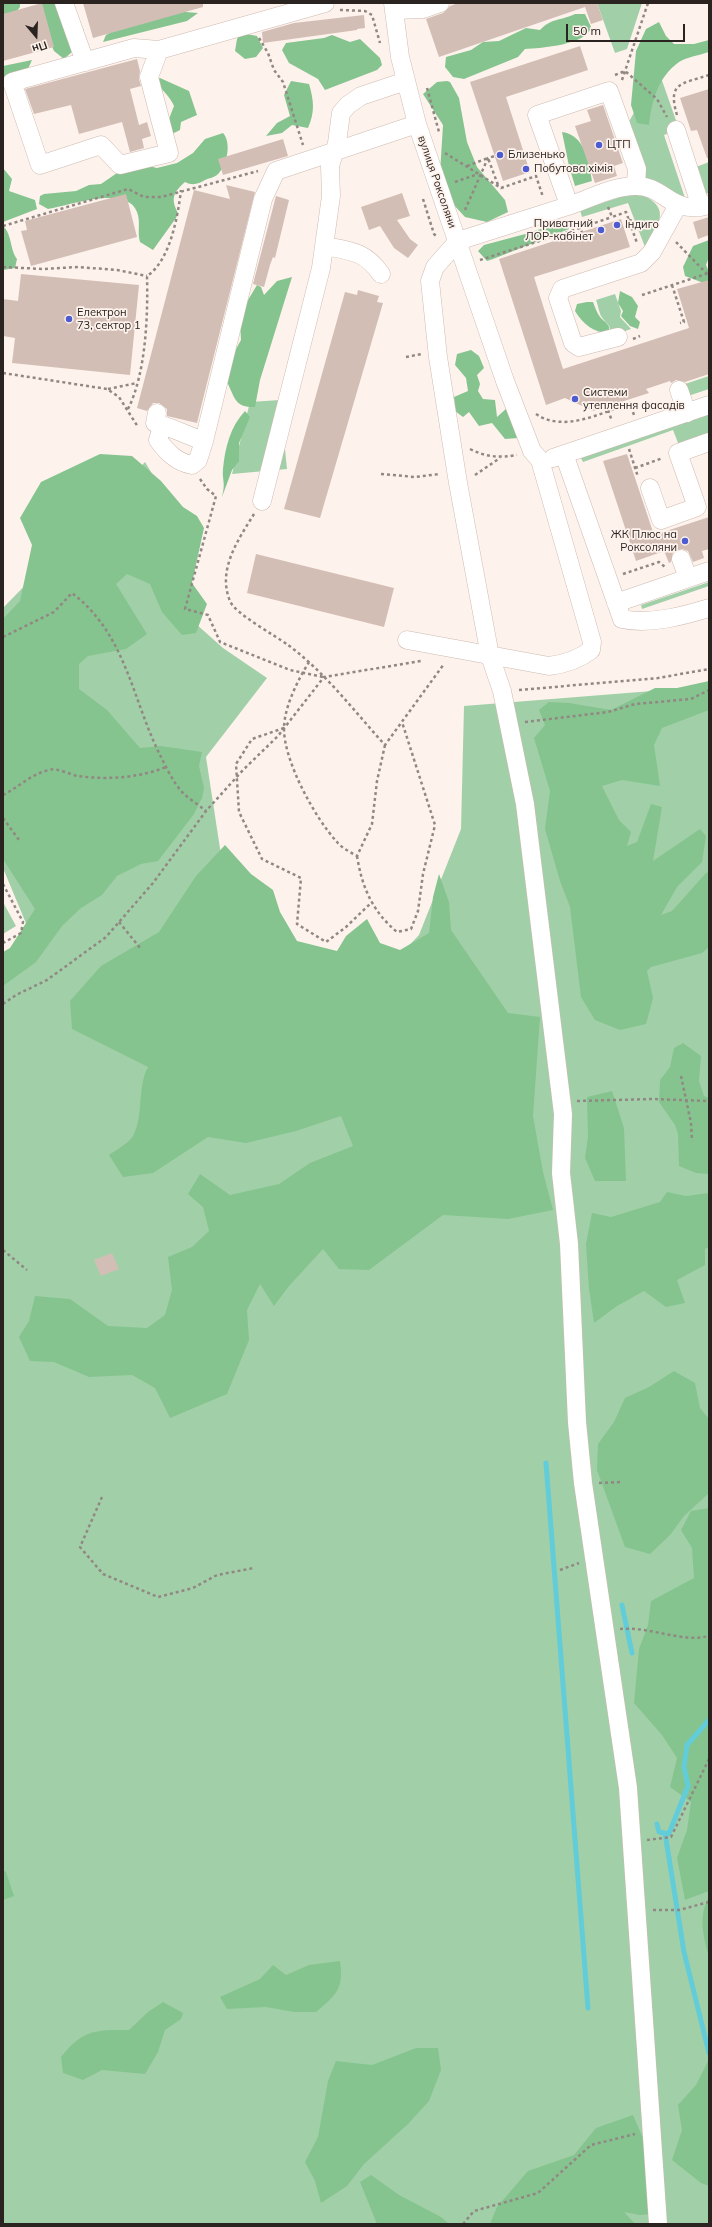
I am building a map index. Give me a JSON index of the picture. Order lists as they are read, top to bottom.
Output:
{
  "streets": {
    "street": ["вулиця Роксоляни"]
  },
  "places": [
    "ЦТП",
    "Близенько",
    "Побутова хімія",
    "Індиго",
    "Приватний ЛОР-кабінет",
    "Електрон 73, сектор 1",
    "Системи утеплення фасадів",
    "ЖК Плюс на Роксоляни"
  ],
  "scale_bar": "50 m",
  "north": "bottom"
}
